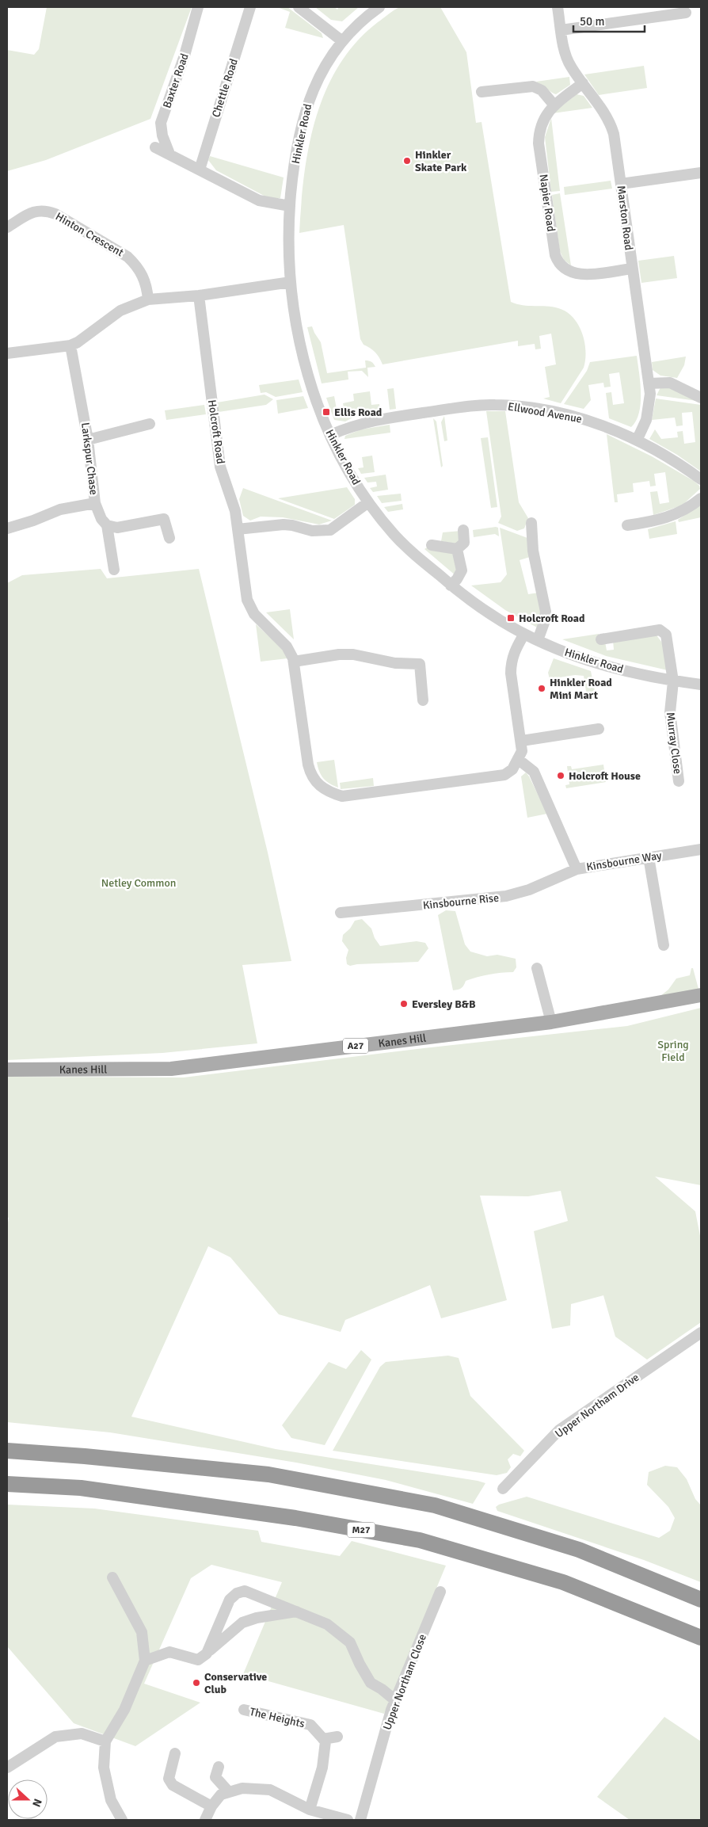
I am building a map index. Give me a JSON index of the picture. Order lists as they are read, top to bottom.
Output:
{
  "streets": {
    "highway": ["M27"],
    "main road": ["Kanes Hill", "A27"],
    "street": [
      "Baxter Road",
      "Chettle Road",
      "Hinkler Road",
      "Napier Road",
      "Marston Road",
      "Hinton Crescent",
      "Ellwood Avenue",
      "Holcroft Road",
      "Larkspur Chase",
      "Murray Close",
      "Kinsbourne Way",
      "Kinsbourne Rise",
      "Upper Northam Drive",
      "Upper Northam Close",
      "The Heights"
    ]
  },
  "crossings": [
    ["Hinkler Road", "Ellwood Avenue"],
    ["Hinkler Road", "Murray Close"],
    ["Napier Road", "Marston Road"],
    ["Marston Road", "Ellwood Avenue"],
    ["Holcroft Road", "Kinsbourne Way"],
    ["Kinsbourne Way", "Kinsbourne Rise"]
  ],
  "parks": ["Netley Common", "Spring Field"],
  "places": {
    "other": [
      "Hinkler Skate Park",
      "Hinkler Road Mini Mart",
      "Holcroft House",
      "Eversley B&B",
      "Conservative Club"
    ],
    "transit": ["Ellis Road", "Holcroft Road"]
  },
  "scale_bar": "50 m",
  "north": "right"
}
